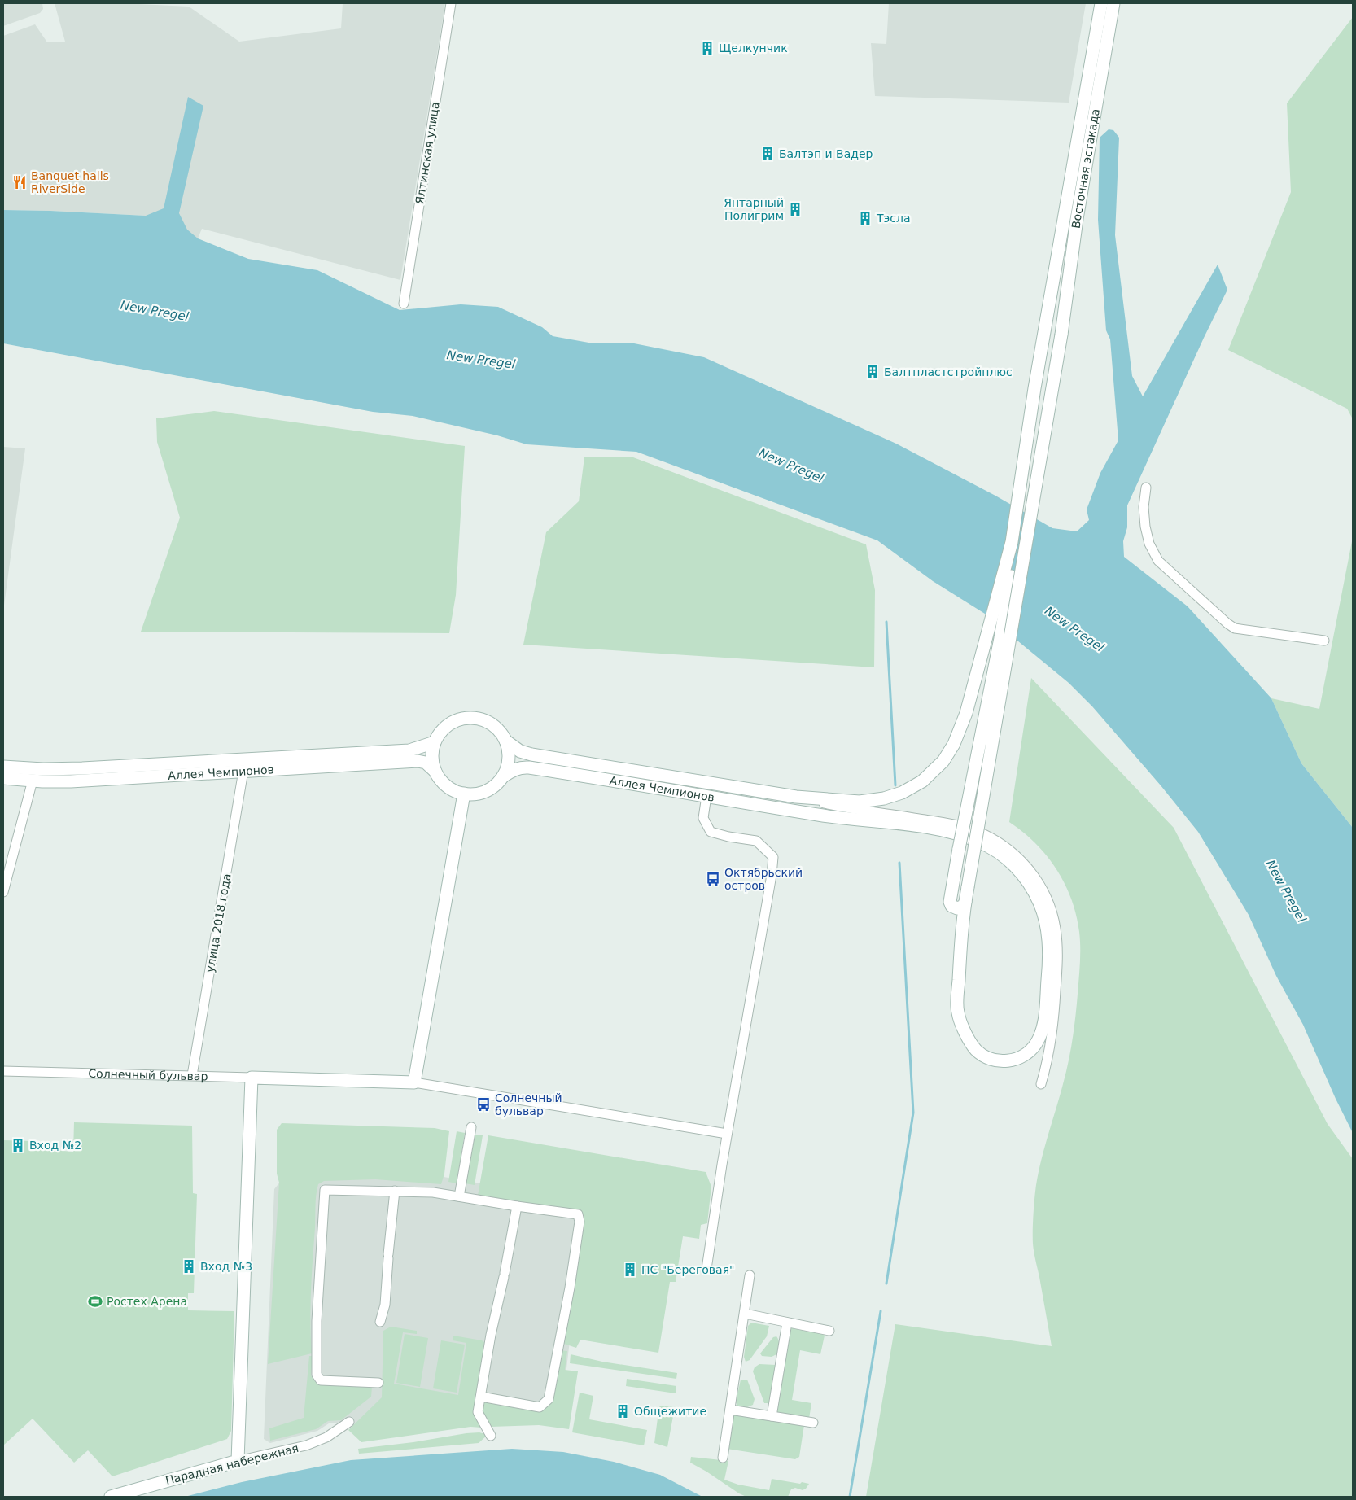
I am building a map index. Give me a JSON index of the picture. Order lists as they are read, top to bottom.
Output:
{
  "streets": {
    "main road": [
      "Восточная эстакада",
      "Аллея Чемпионов",
      "Солнечный бульвар",
      "Парадная набережная"
    ],
    "street": ["Ялтинская улица", "улица 2018 года"]
  },
  "crossings": [
    ["Восточная эстакада", "Аллея Чемпионов"],
    ["Аллея Чемпионов", "улица 2018 года"],
    ["улица 2018 года", "Солнечный бульвар"]
  ],
  "water": ["New Pregel"],
  "places": {
    "building": [
      "Щелкунчик",
      "Балтэп и Вадер",
      "Янтарный Полигрим",
      "Тэсла",
      "Балтпластстройплюс",
      "Вход №2",
      "Вход №3",
      "ПС \"Береговая\"",
      "Общежитие"
    ],
    "restaurant": ["Banquet halls RiverSide"],
    "bus stop": ["Октябрьский остров", "Солнечный бульвар"],
    "sports": ["Ростех Арена"]
  }
}
